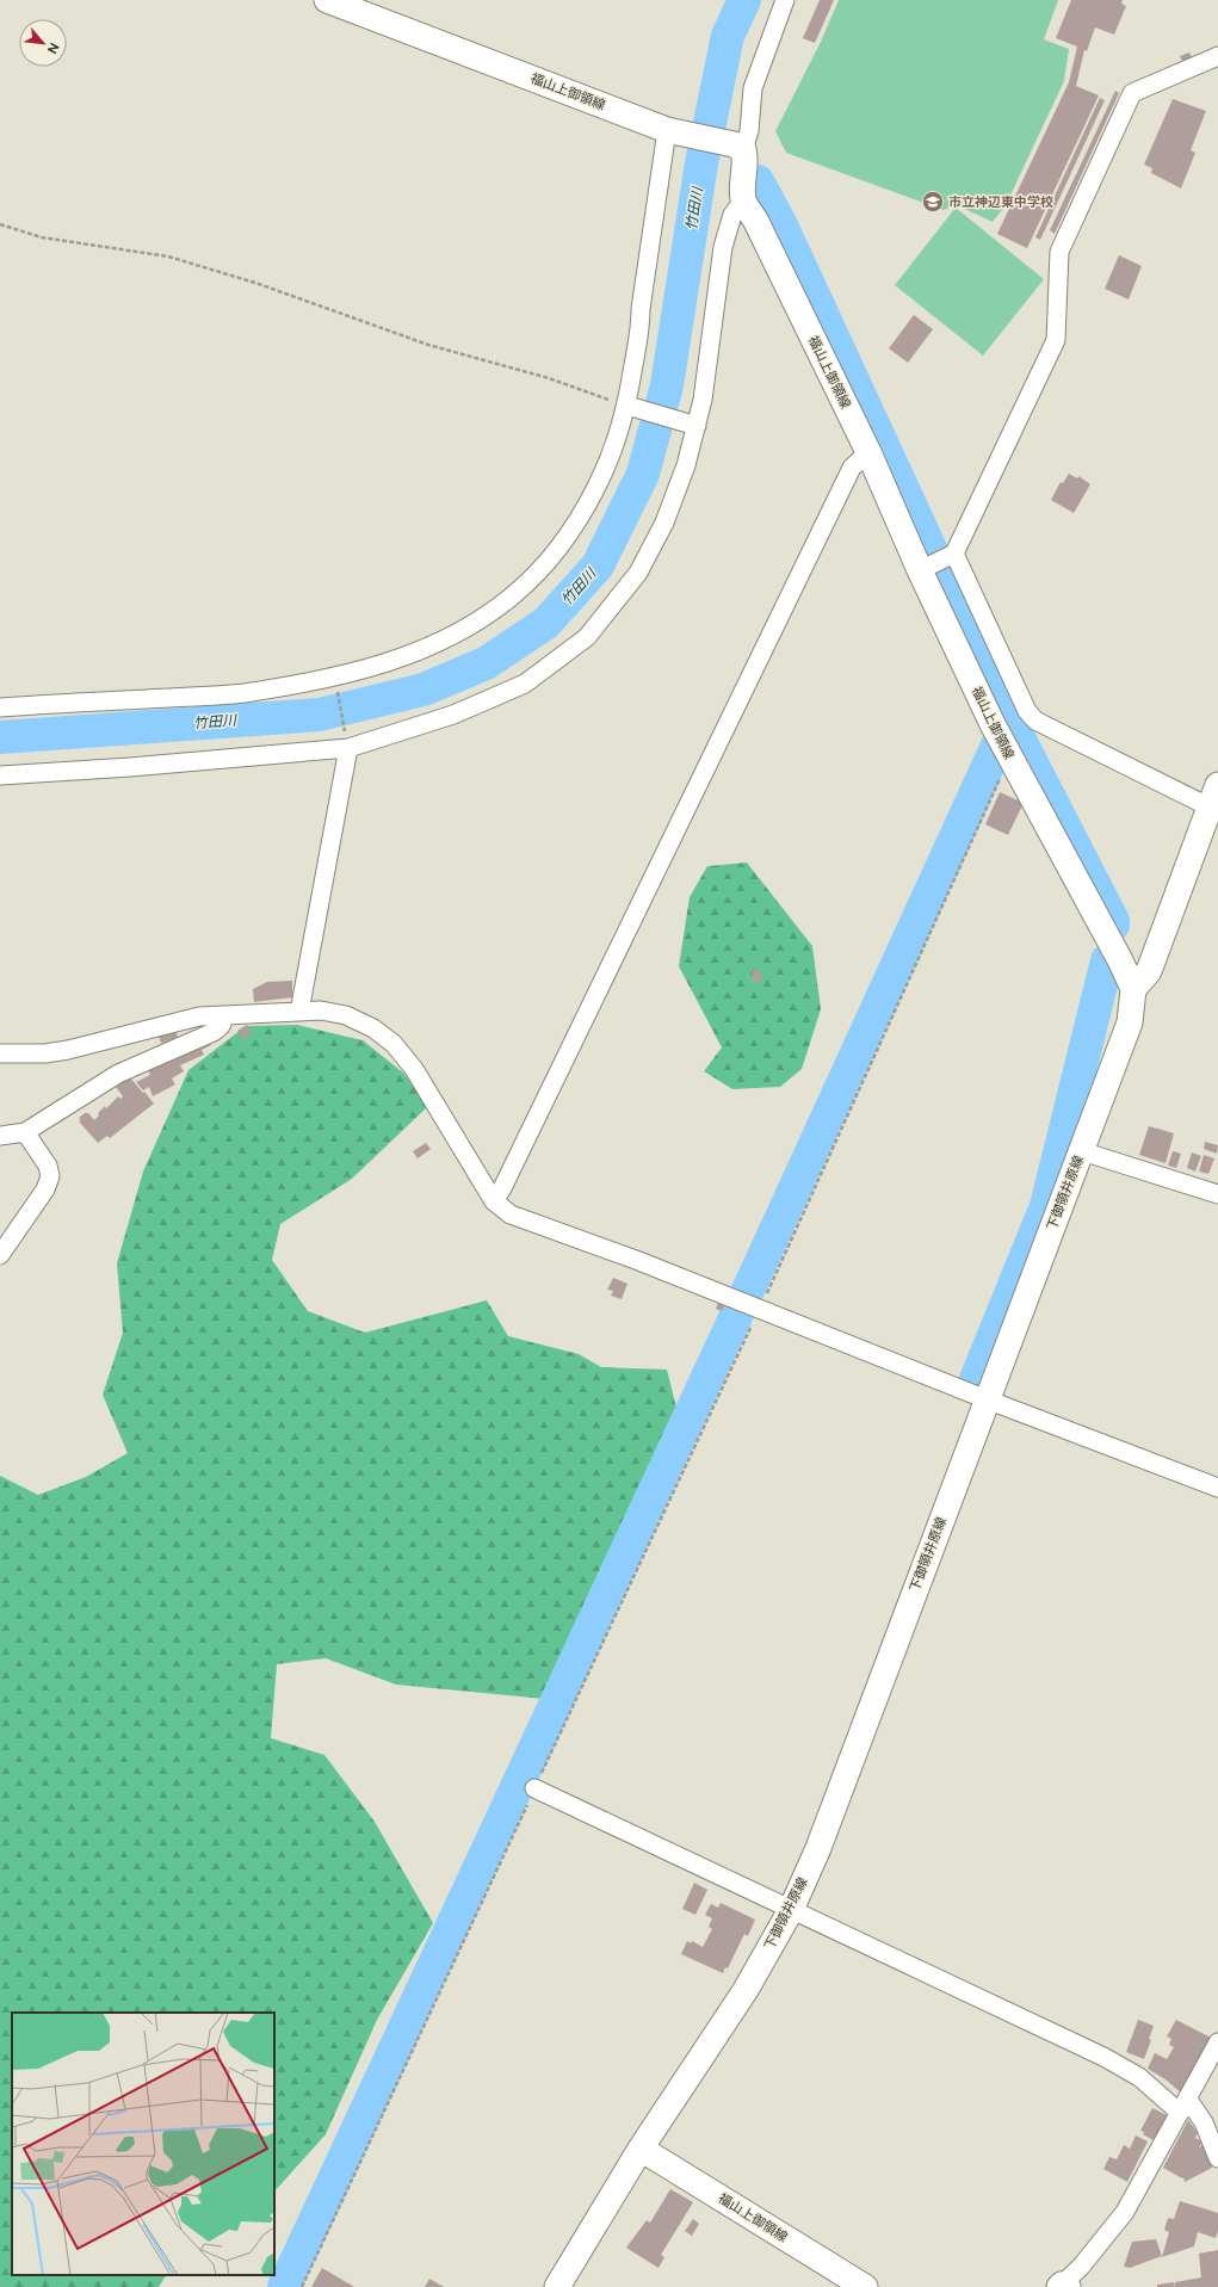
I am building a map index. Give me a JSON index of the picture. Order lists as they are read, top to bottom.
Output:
{
  "streets": {
    "main road": ["福山上御領線", "下御領井原線"]
  },
  "crossings": [
    ["福山上御領線", "下御領井原線"]
  ],
  "water": ["竹田川"],
  "places": {
    "school or university": ["市立神辺東中学校"]
  },
  "north": "bottom right"
}
